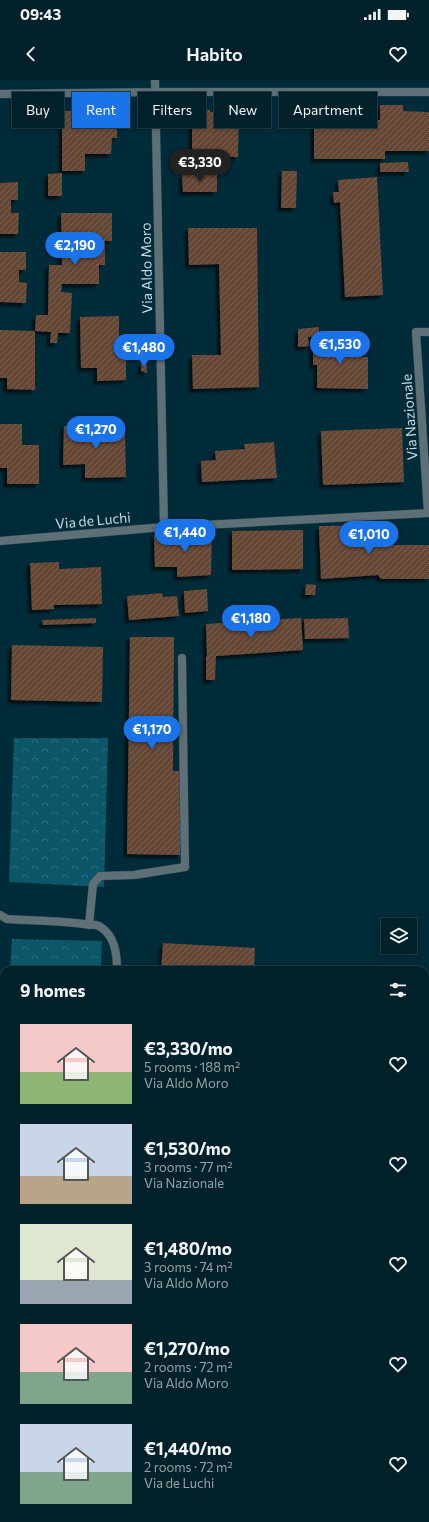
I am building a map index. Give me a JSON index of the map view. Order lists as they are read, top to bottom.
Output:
{
  "streets": {
    "street": ["Via Aldo Moro", "Via Nazionale", "Via de Luchi"]
  },
  "crossings": [
    ["Via Aldo Moro", "Via de Luchi"],
    ["Via Nazionale", "Via de Luchi"]
  ],
  "page": {
    "status": "09:43",
    "header": "Habito",
    "chip": [
      "Buy",
      "Rent",
      "Filters",
      "New",
      "Apartment"
    ],
    "price": [
      "€3,330",
      "€2,190",
      "€1,530",
      "€1,480",
      "€1,270",
      "€1,440",
      "€1,010",
      "€1,180",
      "€1,170"
    ],
    "heading": "9 homes",
    "list": [
      {
        "name": "€3,330/mo",
        "note": "5 rooms · 188 m² · Via Aldo Moro"
      },
      {
        "name": "€1,530/mo",
        "note": "3 rooms · 77 m² · Via Nazionale"
      },
      {
        "name": "€1,480/mo",
        "note": "3 rooms · 74 m² · Via Aldo Moro"
      },
      {
        "name": "€1,270/mo",
        "note": "2 rooms · 72 m² · Via Aldo Moro"
      },
      {
        "name": "€1,440/mo",
        "note": "2 rooms · 72 m² · Via de Luchi"
      }
    ]
  }
}
